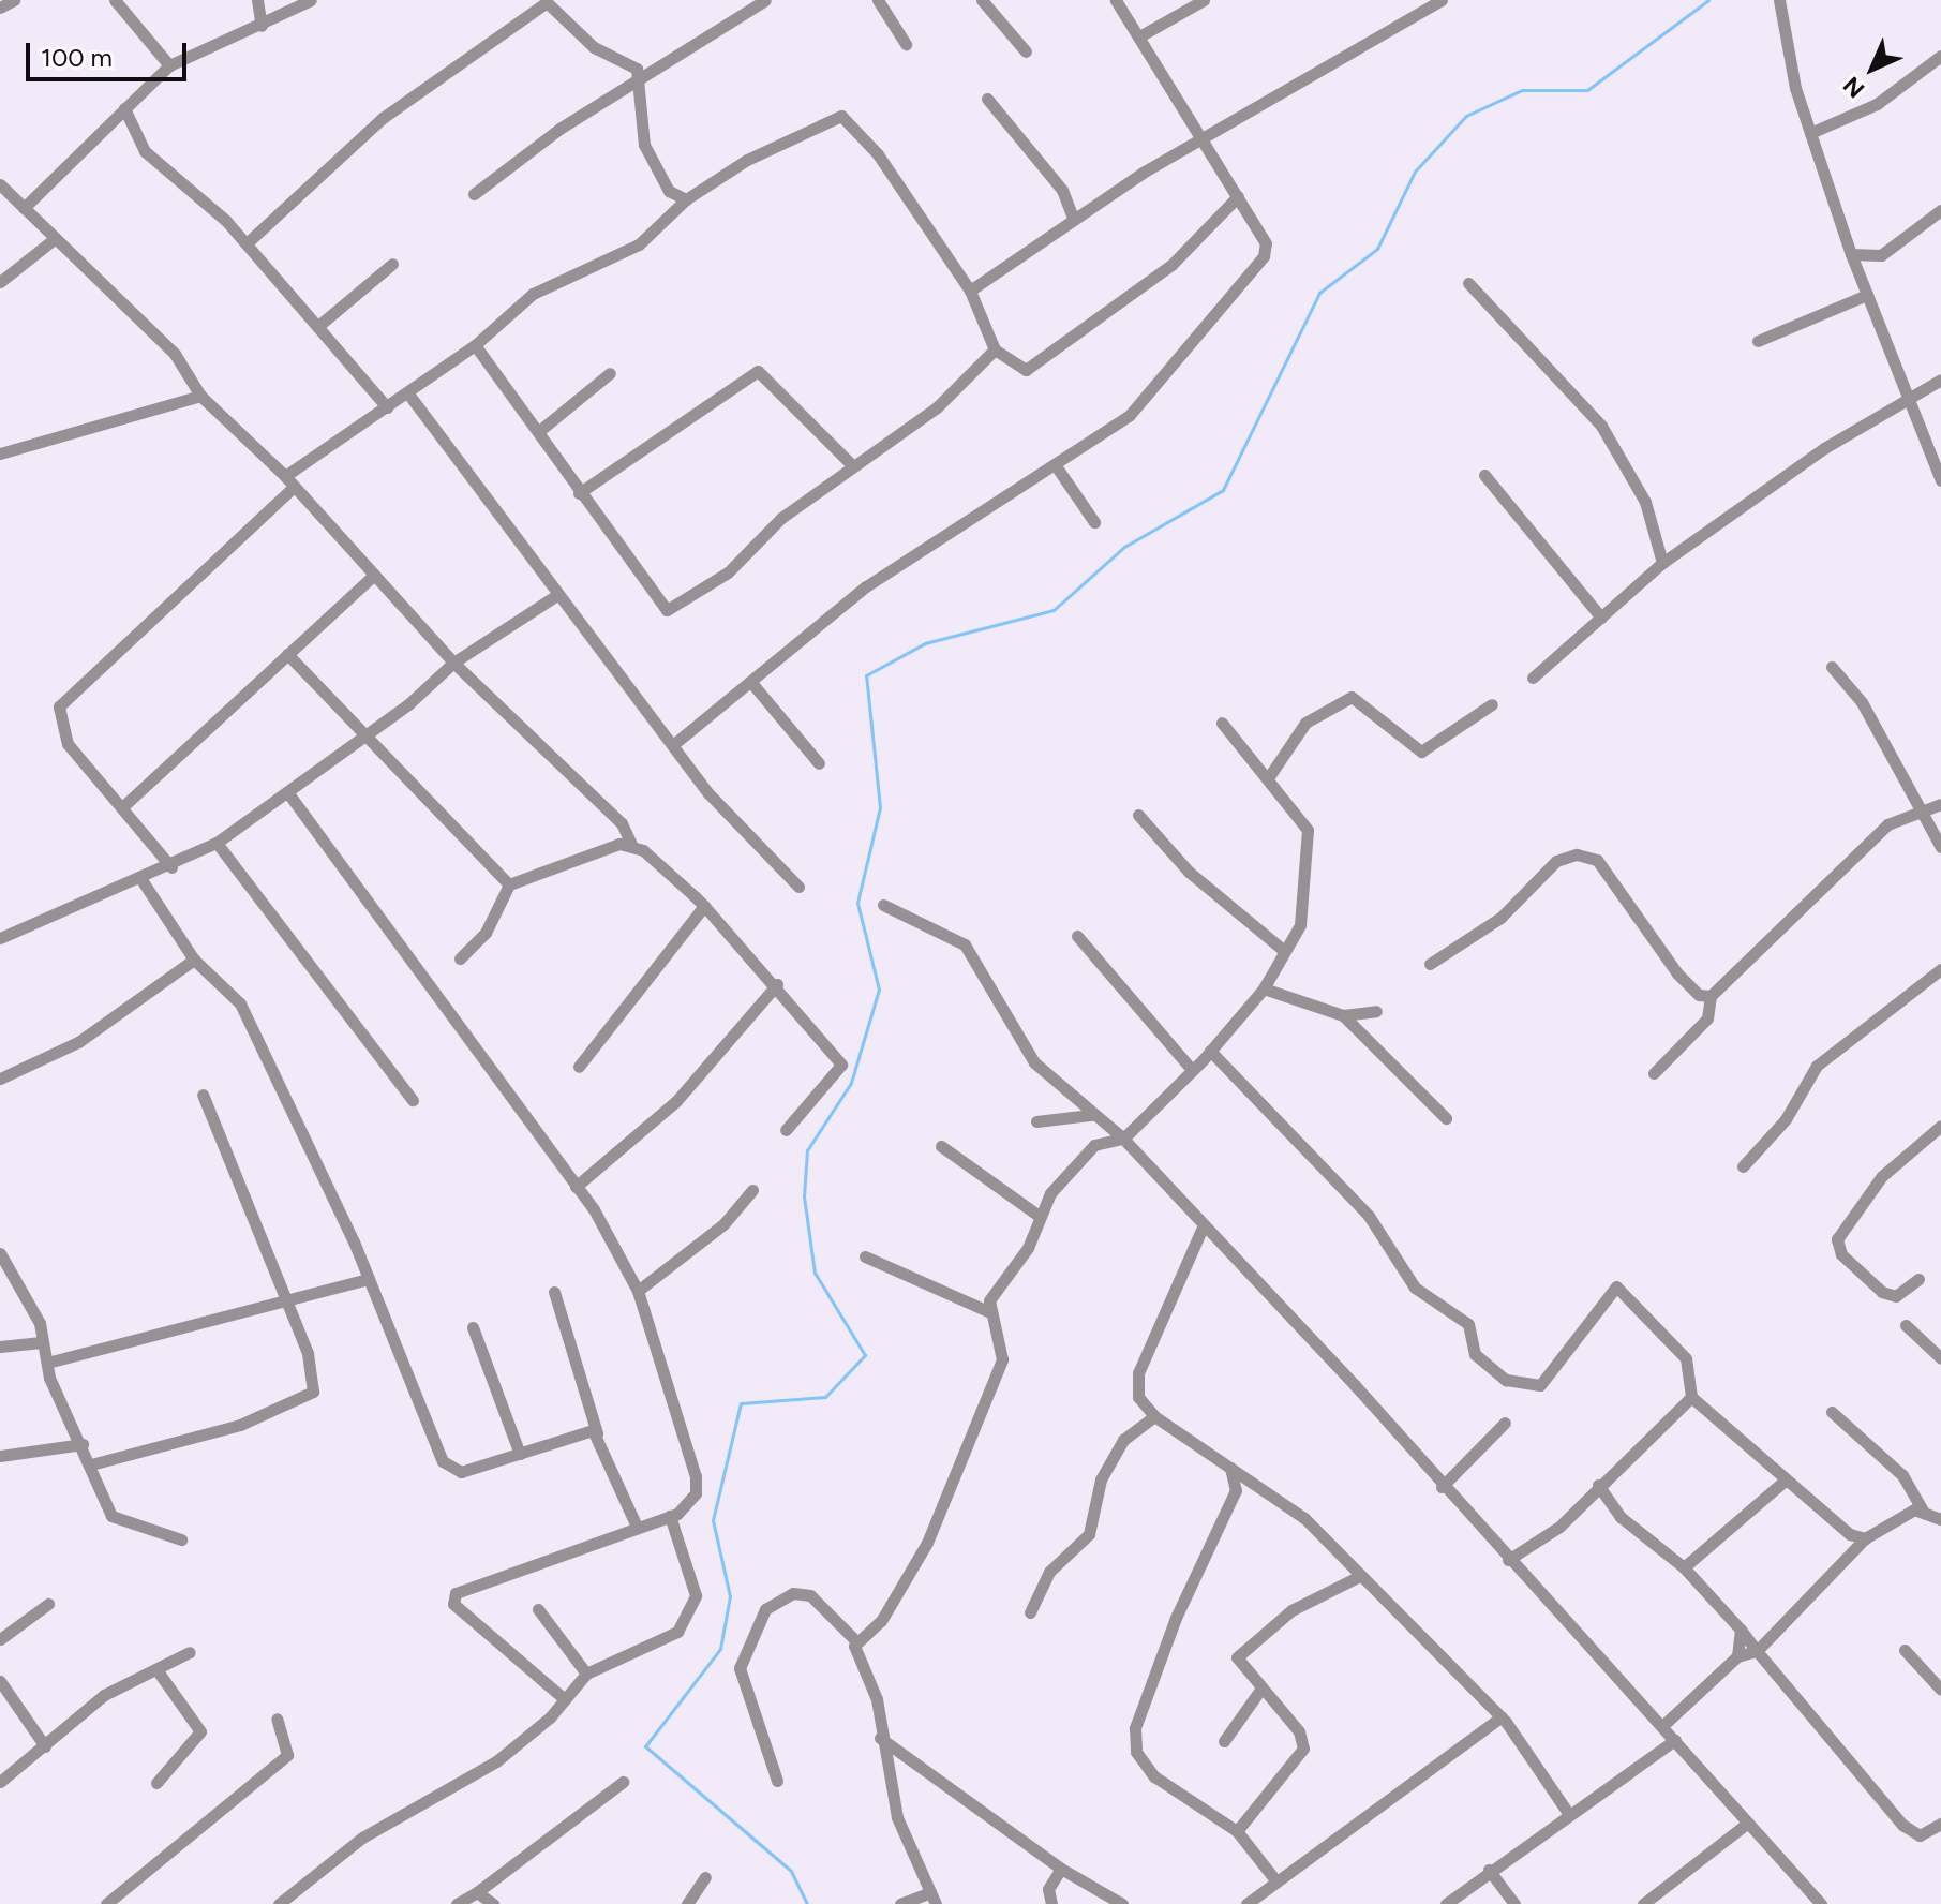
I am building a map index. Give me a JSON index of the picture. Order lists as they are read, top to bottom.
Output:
{
  "scale_bar": "100 m",
  "north": "bottom left"
}
